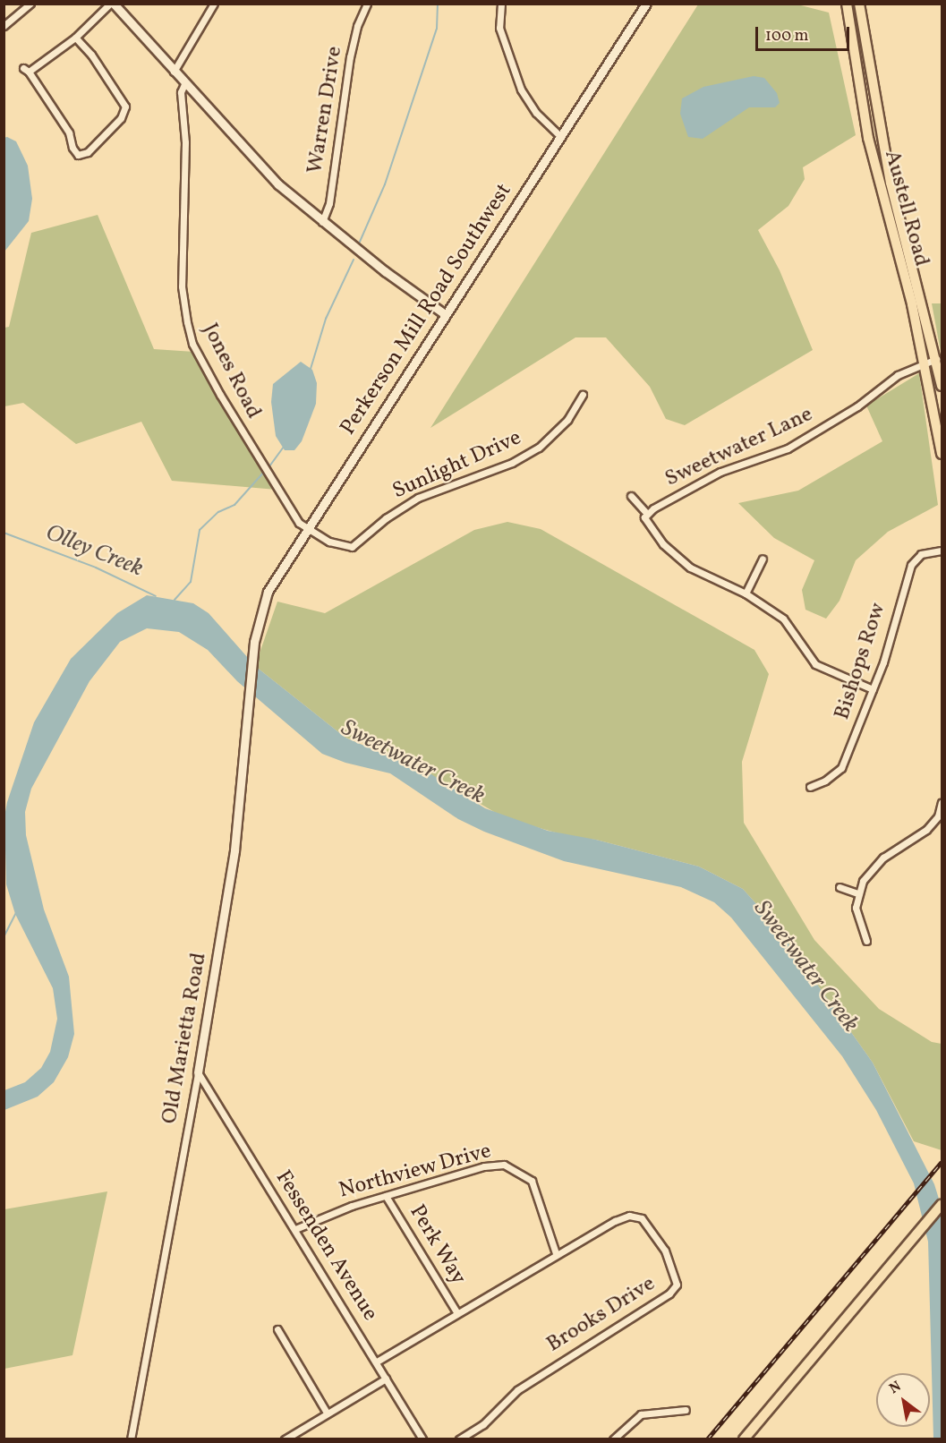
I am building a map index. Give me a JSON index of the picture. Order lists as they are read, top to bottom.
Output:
{
  "streets": {
    "main road": ["Austell Road"],
    "street": [
      "Warren Drive",
      "Perkerson Mill Road Southwest",
      "Jones Road",
      "Sweetwater Lane",
      "Sunlight Drive",
      "Bishops Row",
      "Old Marietta Road",
      "Northview Drive",
      "Perk Way",
      "Fessenden Avenue",
      "Brooks Drive"
    ]
  },
  "crossings": [
    ["Austell Road", "Sweetwater Lane"],
    ["Perkerson Mill Road Southwest", "Jones Road"],
    ["Perkerson Mill Road Southwest", "Sunlight Drive"],
    ["Perkerson Mill Road Southwest", "Old Marietta Road"],
    ["Jones Road", "Sunlight Drive"],
    ["Old Marietta Road", "Fessenden Avenue"],
    ["Northview Drive", "Perk Way"],
    ["Northview Drive", "Fessenden Avenue"],
    ["Northview Drive", "Brooks Drive"]
  ],
  "water": ["Olley Creek", "Sweetwater Creek"],
  "scale_bar": "100 m",
  "north": "top left"
}
